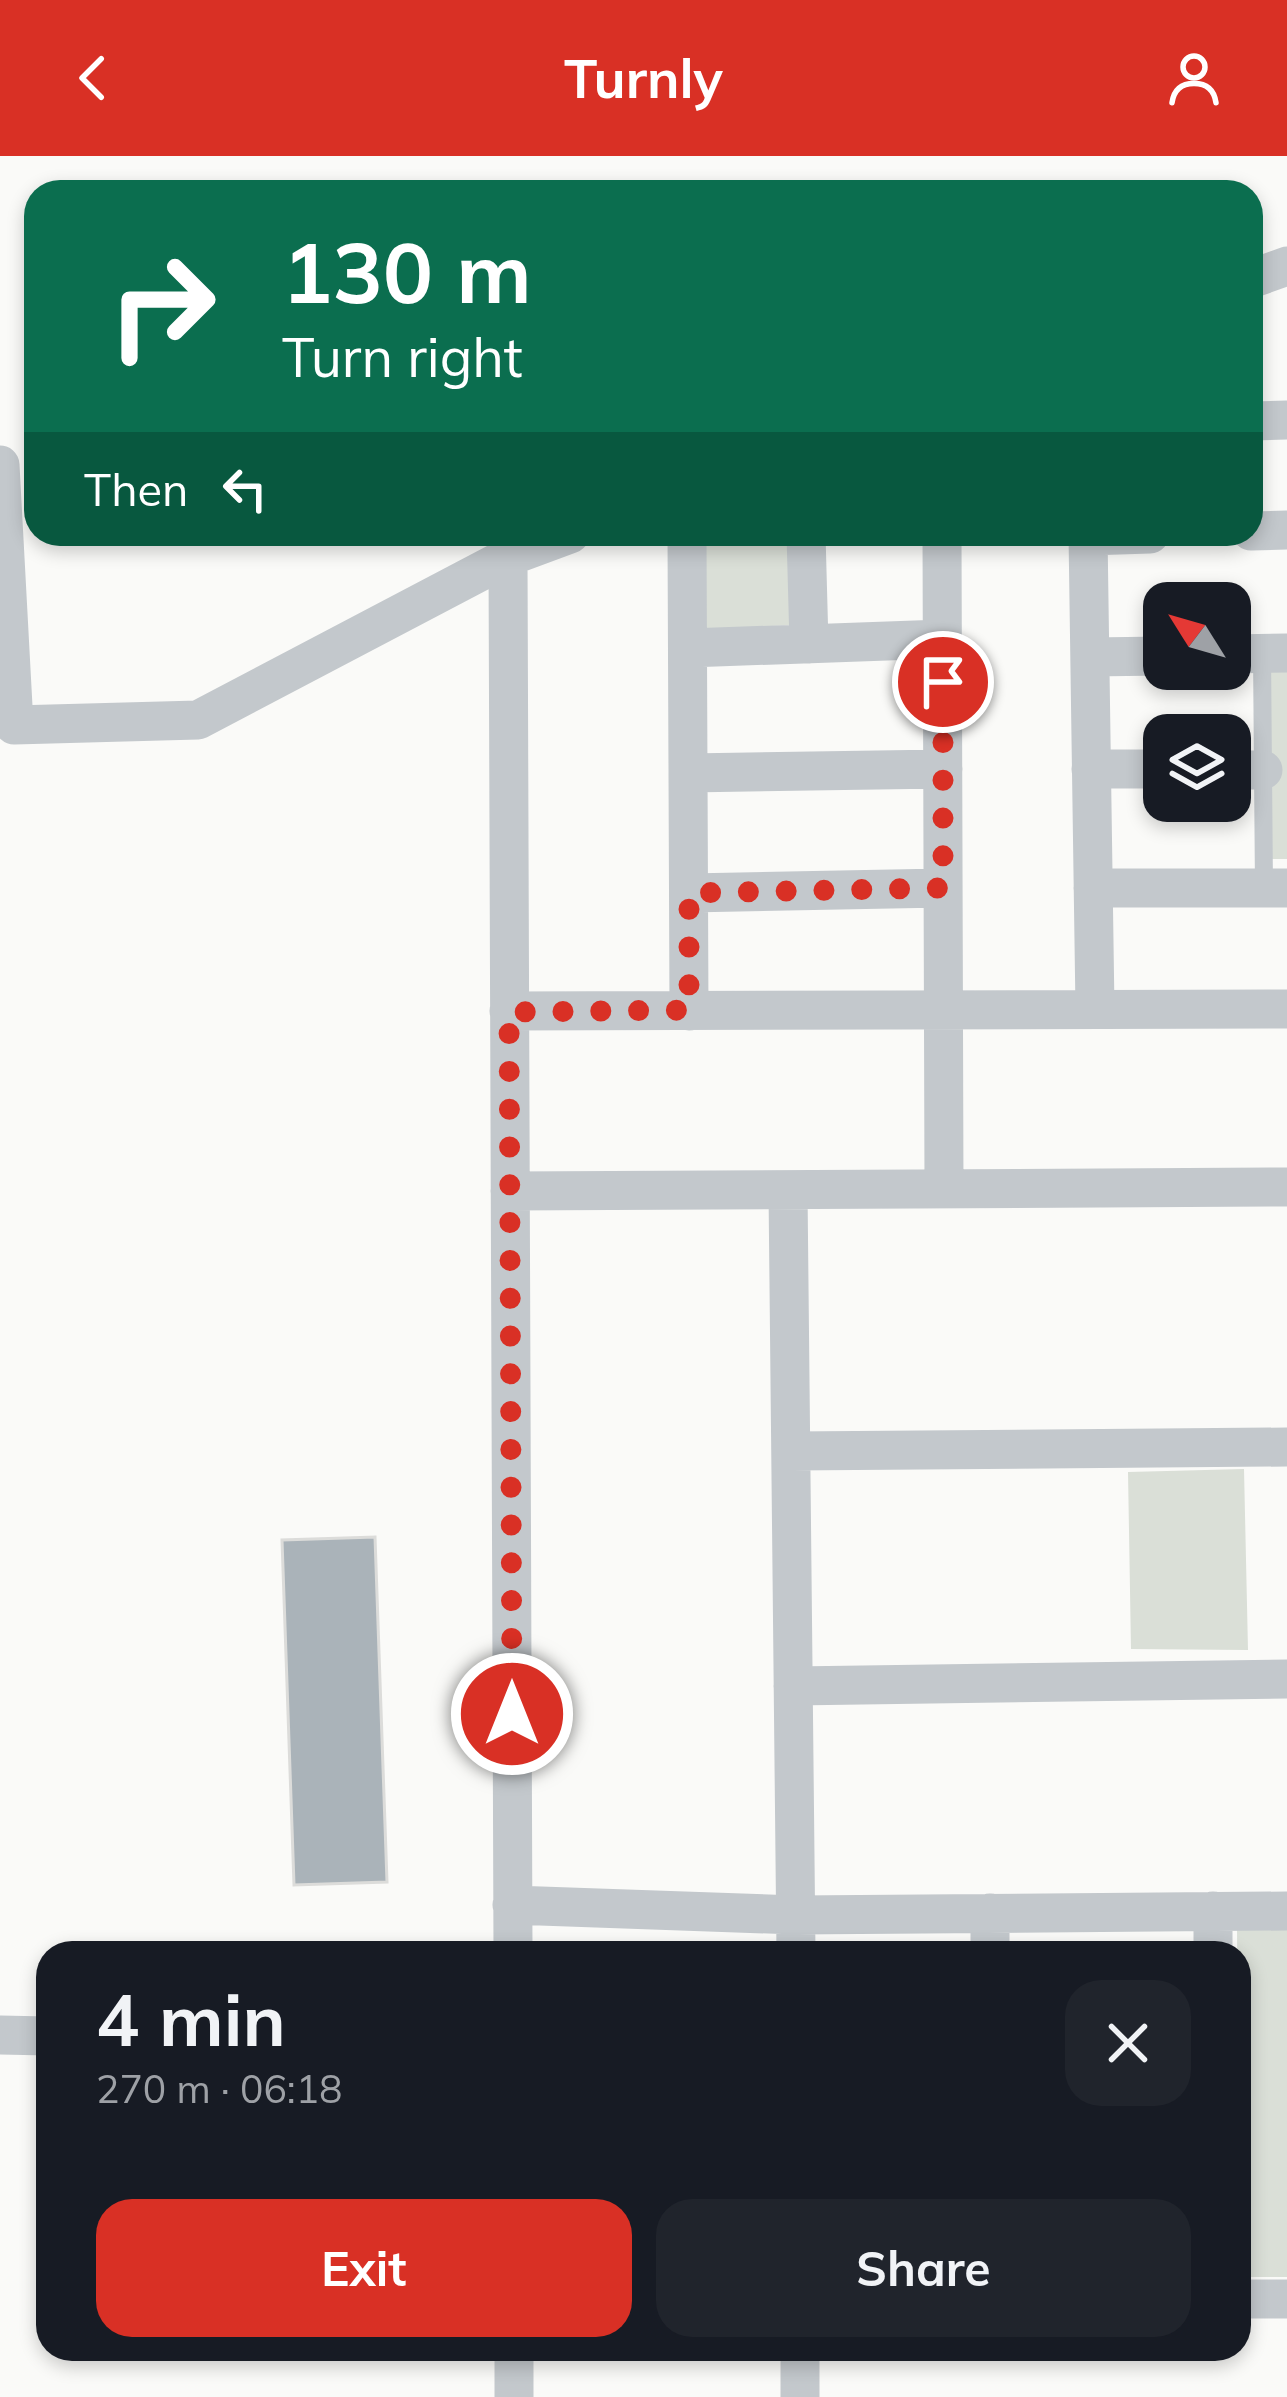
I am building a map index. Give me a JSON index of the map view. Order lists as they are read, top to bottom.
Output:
{
  "north": "top left",
  "page": {
    "header": "Turnly",
    "turn": ["130 m", "Turn right"],
    "then": "Then",
    "heading": ["4 min", "270 m · 06:18"],
    "buttons": ["Exit", "Share"]
  }
}
